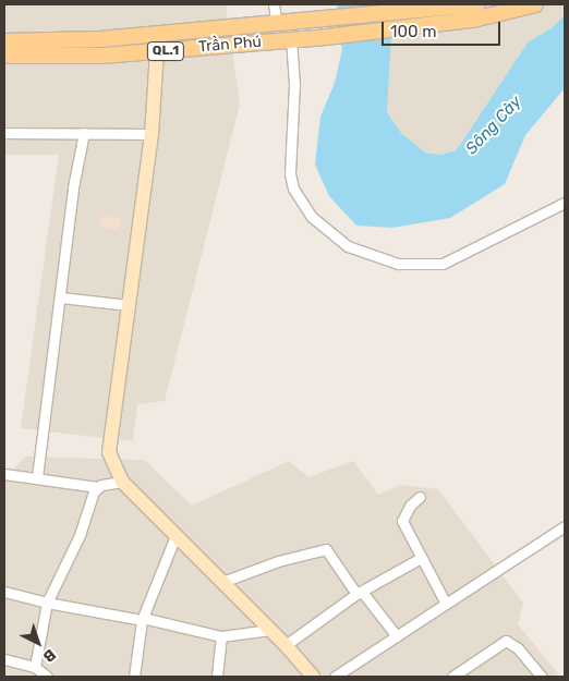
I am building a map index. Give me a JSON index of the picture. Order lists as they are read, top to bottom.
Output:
{
  "streets": {
    "main road": ["Trần Phú", "QL.1"]
  },
  "crossings": [
    ["Trần Phú", "QL.1"]
  ],
  "water": ["Sông Cày"],
  "scale_bar": "100 m",
  "north": "bottom right"
}
